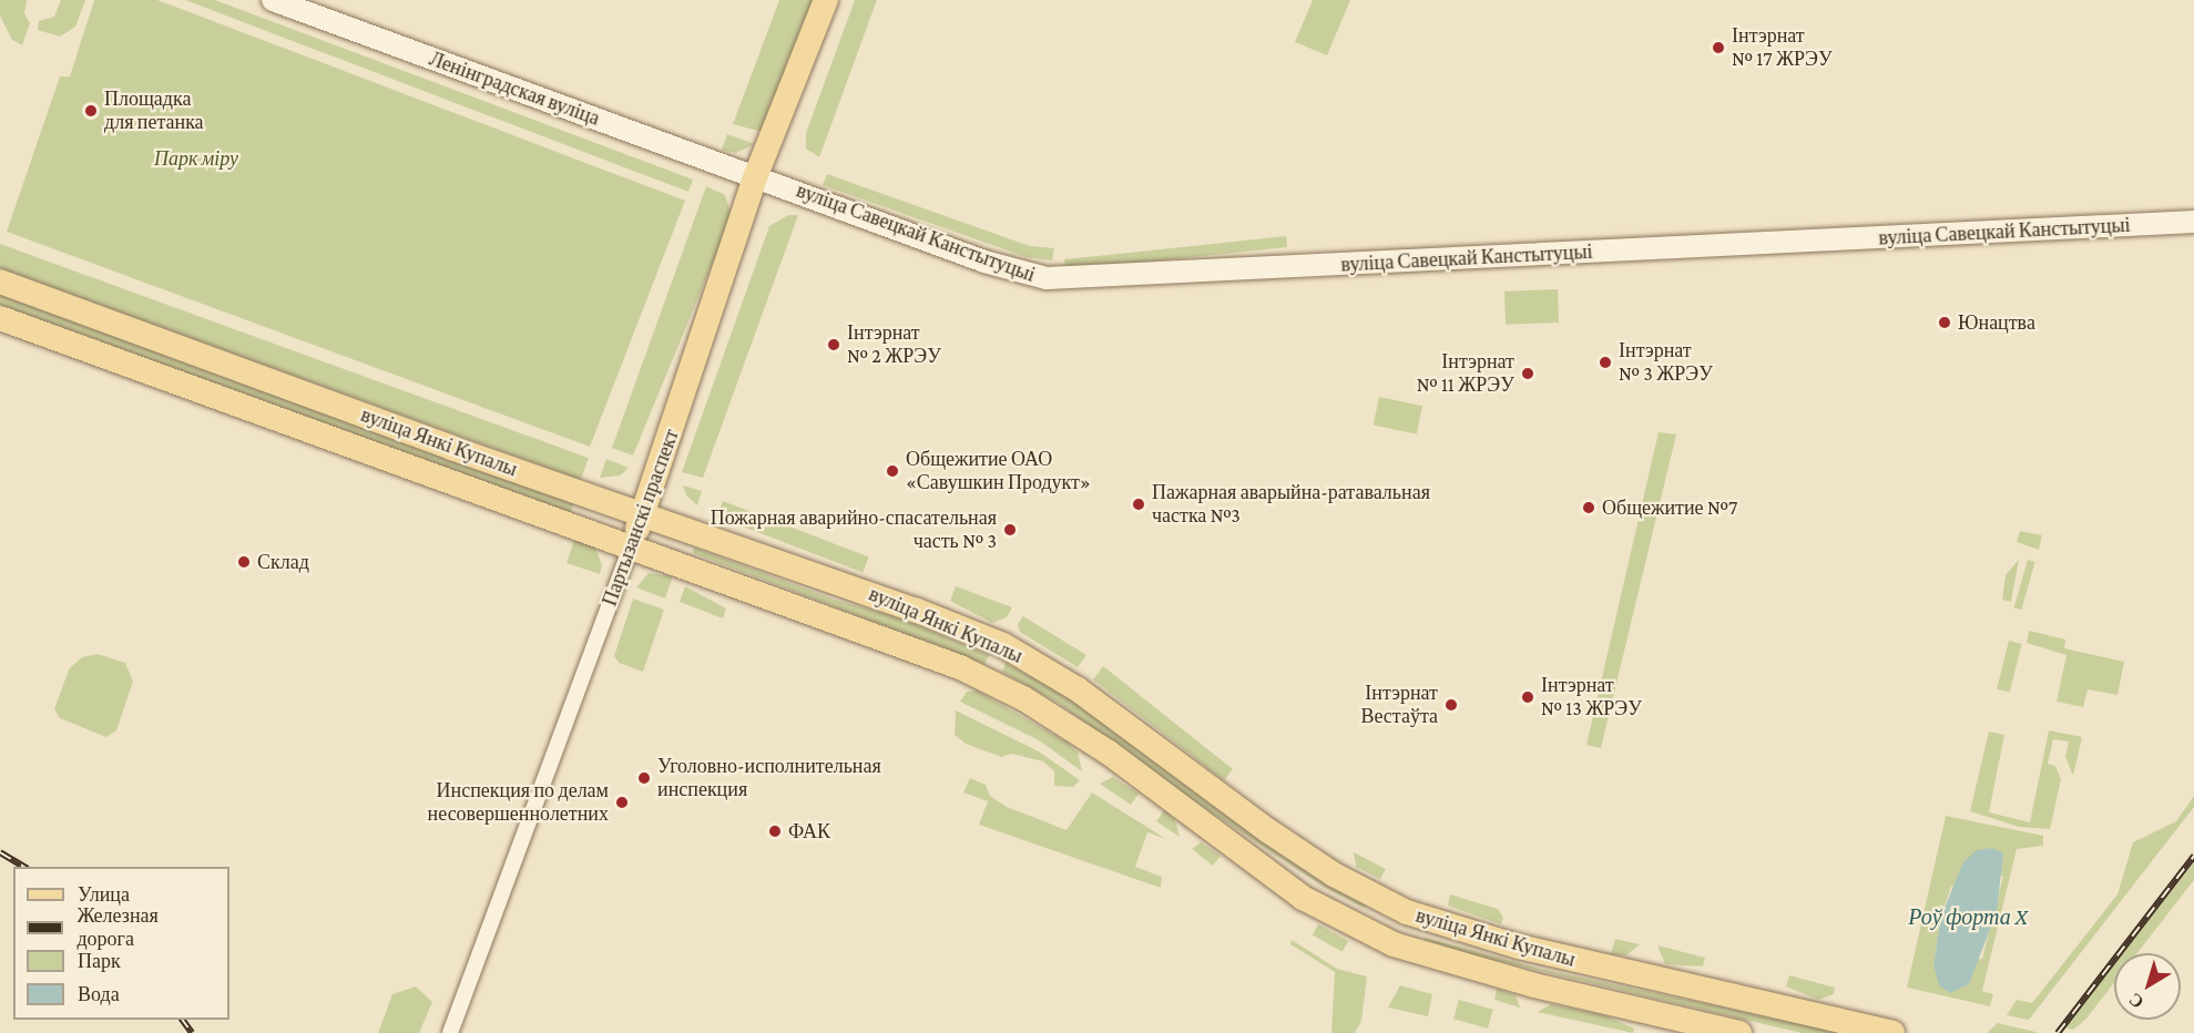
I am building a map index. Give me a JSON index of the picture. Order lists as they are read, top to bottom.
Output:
{
  "streets": {
    "main road": [
      "Ленінградская вуліца",
      "вуліца Савецкай Канстытуцыі",
      "вуліца Янкі Купалы",
      "Партызанскі праспект"
    ]
  },
  "crossings": [
    ["Ленінградская вуліца", "вуліца Савецкай Канстытуцыі"],
    ["Ленінградская вуліца", "Партызанскі праспект"],
    ["вуліца Савецкай Канстытуцыі", "Партызанскі праспект"],
    ["вуліца Янкі Купалы", "Партызанскі праспект"]
  ],
  "water": ["Роў форта X"],
  "parks": ["Парк міру"],
  "places": [
    "Інтэрнат № 17 ЖРЭУ",
    "Площадка для петанка",
    "Юнацтва",
    "Інтэрнат № 2 ЖРЭУ",
    "Інтэрнат № 3 ЖРЭУ",
    "Інтэрнат № 11 ЖРЭУ",
    "Общежитие ОАО «Савушкин Продукт»",
    "Пажарная аварыйна-ратавальная частка №3",
    "Общежитие №7",
    "Пожарная аварийно-спасательная часть № 3",
    "Склад",
    "Інтэрнат № 13 ЖРЭУ",
    "Інтэрнат Вестаўта",
    "Уголовно-исполнительная инспекция",
    "Инспекция по делам несовершеннолетних",
    "ФАК"
  ],
  "legend": [
    "Улица",
    "Железная дорога",
    "Парк",
    "Вода"
  ],
  "north": "bottom left"
}
